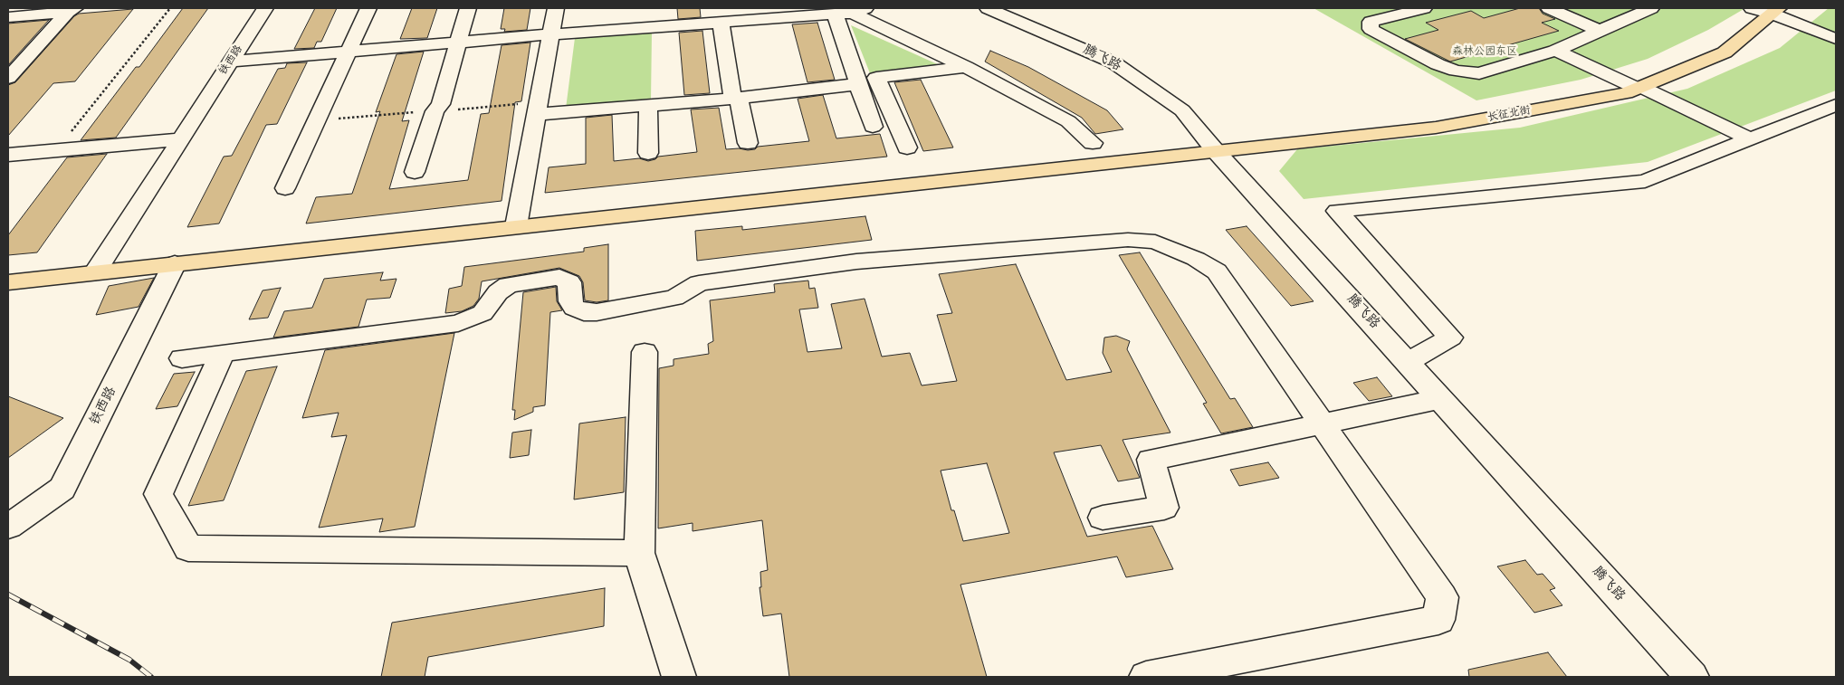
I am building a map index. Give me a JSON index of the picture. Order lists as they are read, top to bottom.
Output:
{
  "streets": {
    "main road": ["长征北街"],
    "street": ["腾飞路", "铁西路"]
  },
  "crossings": [
    ["腾飞路", "长征北街"],
    ["铁西路", "长征北街"]
  ],
  "parks": ["森林公园东区"]
}
